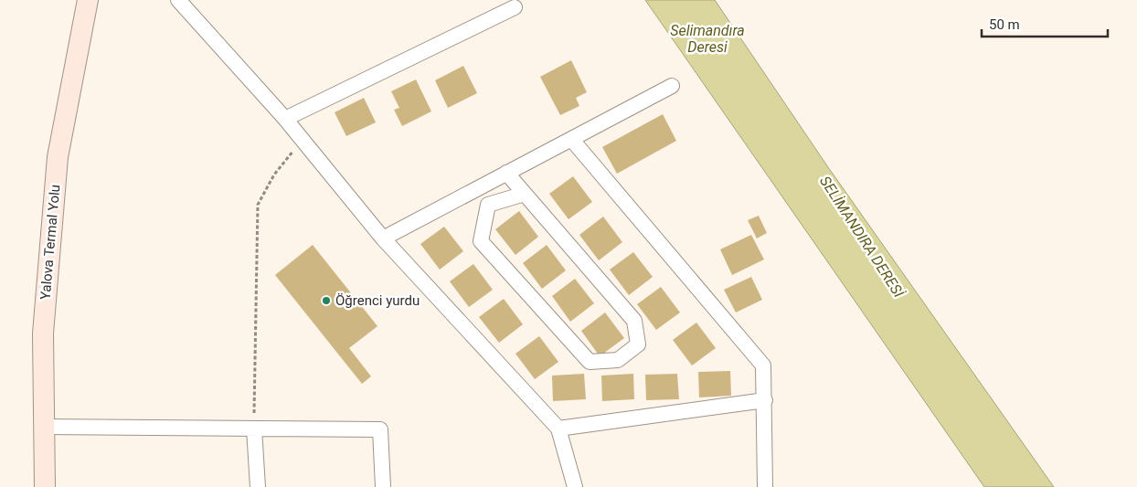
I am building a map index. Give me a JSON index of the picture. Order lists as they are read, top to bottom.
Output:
{
  "streets": {
    "main road": ["Yalova Termal Yolu"]
  },
  "water": ["Selimandıra Deresi", "SELİMANDIRA DERESİ"],
  "places": ["Öğrenci yurdu"],
  "scale_bar": "50 m"
}
